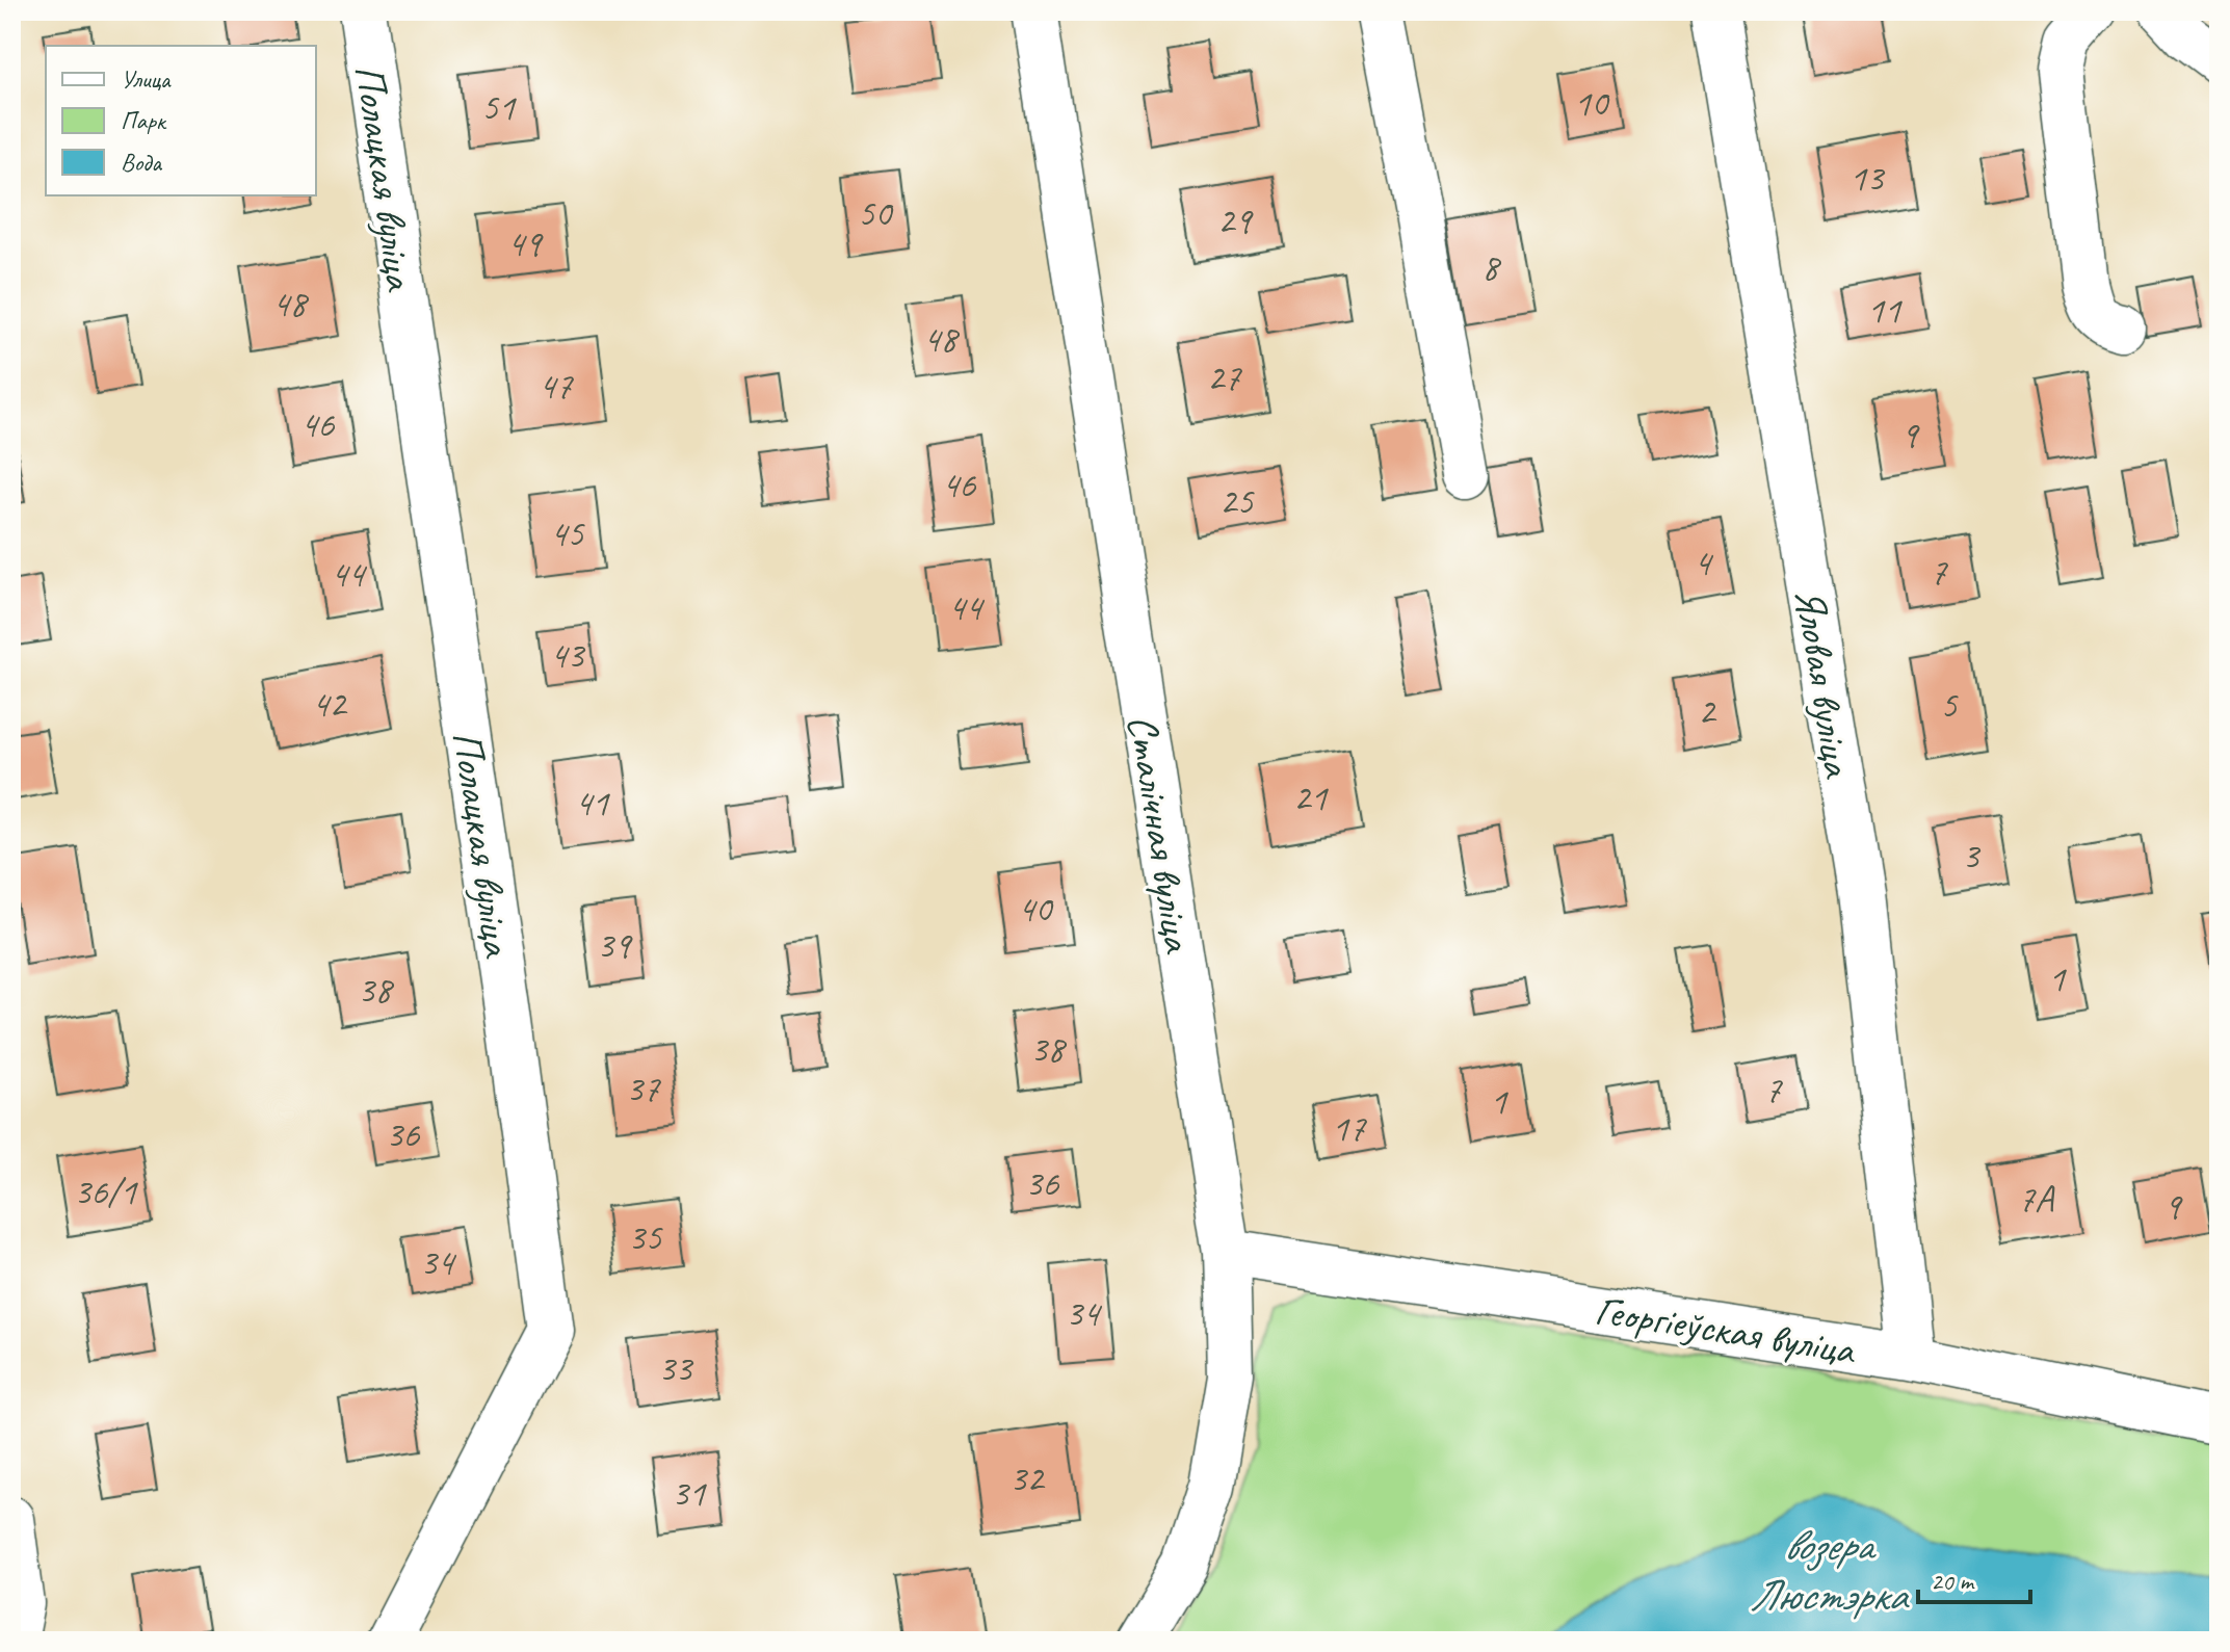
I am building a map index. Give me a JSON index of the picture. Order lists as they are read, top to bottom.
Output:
{
  "streets": {
    "street": [
      "Полацкая вуліца",
      "Яловая вуліца",
      "Сталічная вуліца",
      "Георгіеўская вуліца"
    ]
  },
  "crossings": [
    ["Яловая вуліца", "Георгіеўская вуліца"],
    ["Сталічная вуліца", "Георгіеўская вуліца"]
  ],
  "water": ["возера Люстэрка"],
  "house_numbers": [
    "10",
    "51",
    "13",
    "50",
    "29",
    "49",
    "8",
    "48",
    "11",
    "48",
    "27",
    "47",
    "46",
    "9",
    "46",
    "25",
    "45",
    "4",
    "7",
    "44",
    "44",
    "43",
    "42",
    "5",
    "2",
    "21",
    "41",
    "3",
    "40",
    "39",
    "1",
    "38",
    "38",
    "37",
    "7",
    "1",
    "17",
    "36",
    "36",
    "36/1",
    "7А",
    "9",
    "35",
    "34",
    "34",
    "33",
    "32",
    "31"
  ],
  "legend": ["Улица", "Парк", "Вода"],
  "scale_bar": "20 m"
}
